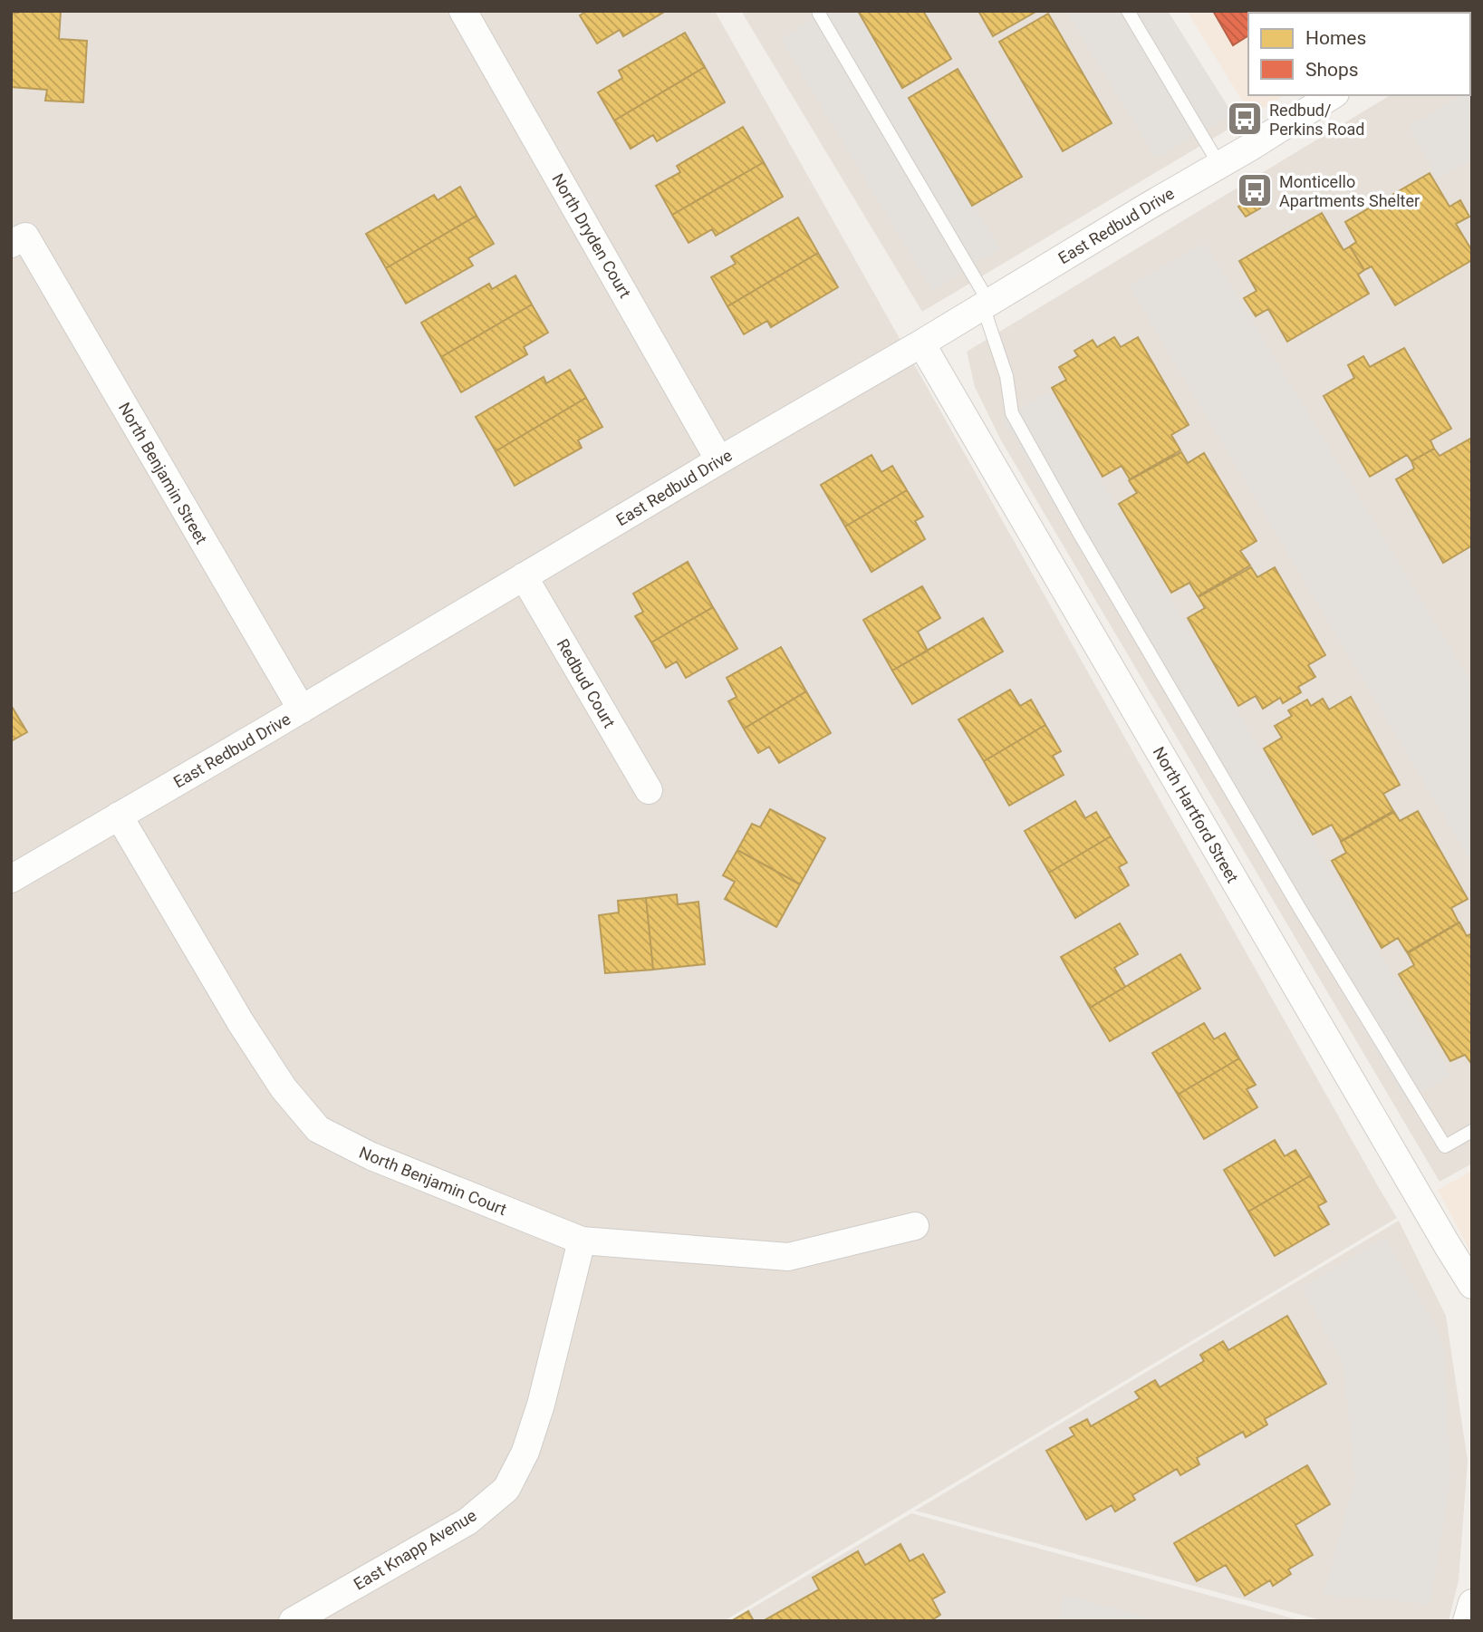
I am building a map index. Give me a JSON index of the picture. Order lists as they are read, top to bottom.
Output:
{
  "streets": {
    "street": [
      "East Redbud Drive",
      "North Dryden Court",
      "North Benjamin Street",
      "Redbud Court",
      "North Hartford Street",
      "North Benjamin Court",
      "East Knapp Avenue"
    ]
  },
  "crossings": [
    ["East Redbud Drive", "North Dryden Court"],
    ["East Redbud Drive", "North Benjamin Street"],
    ["East Redbud Drive", "Redbud Court"],
    ["East Redbud Drive", "North Hartford Street"],
    ["East Redbud Drive", "North Benjamin Court"],
    ["North Benjamin Court", "East Knapp Avenue"]
  ],
  "places": {
    "bus stop": ["Redbud/ Perkins Road", "Monticello Apartments Shelter"]
  },
  "legend": ["Homes", "Shops"]
}
